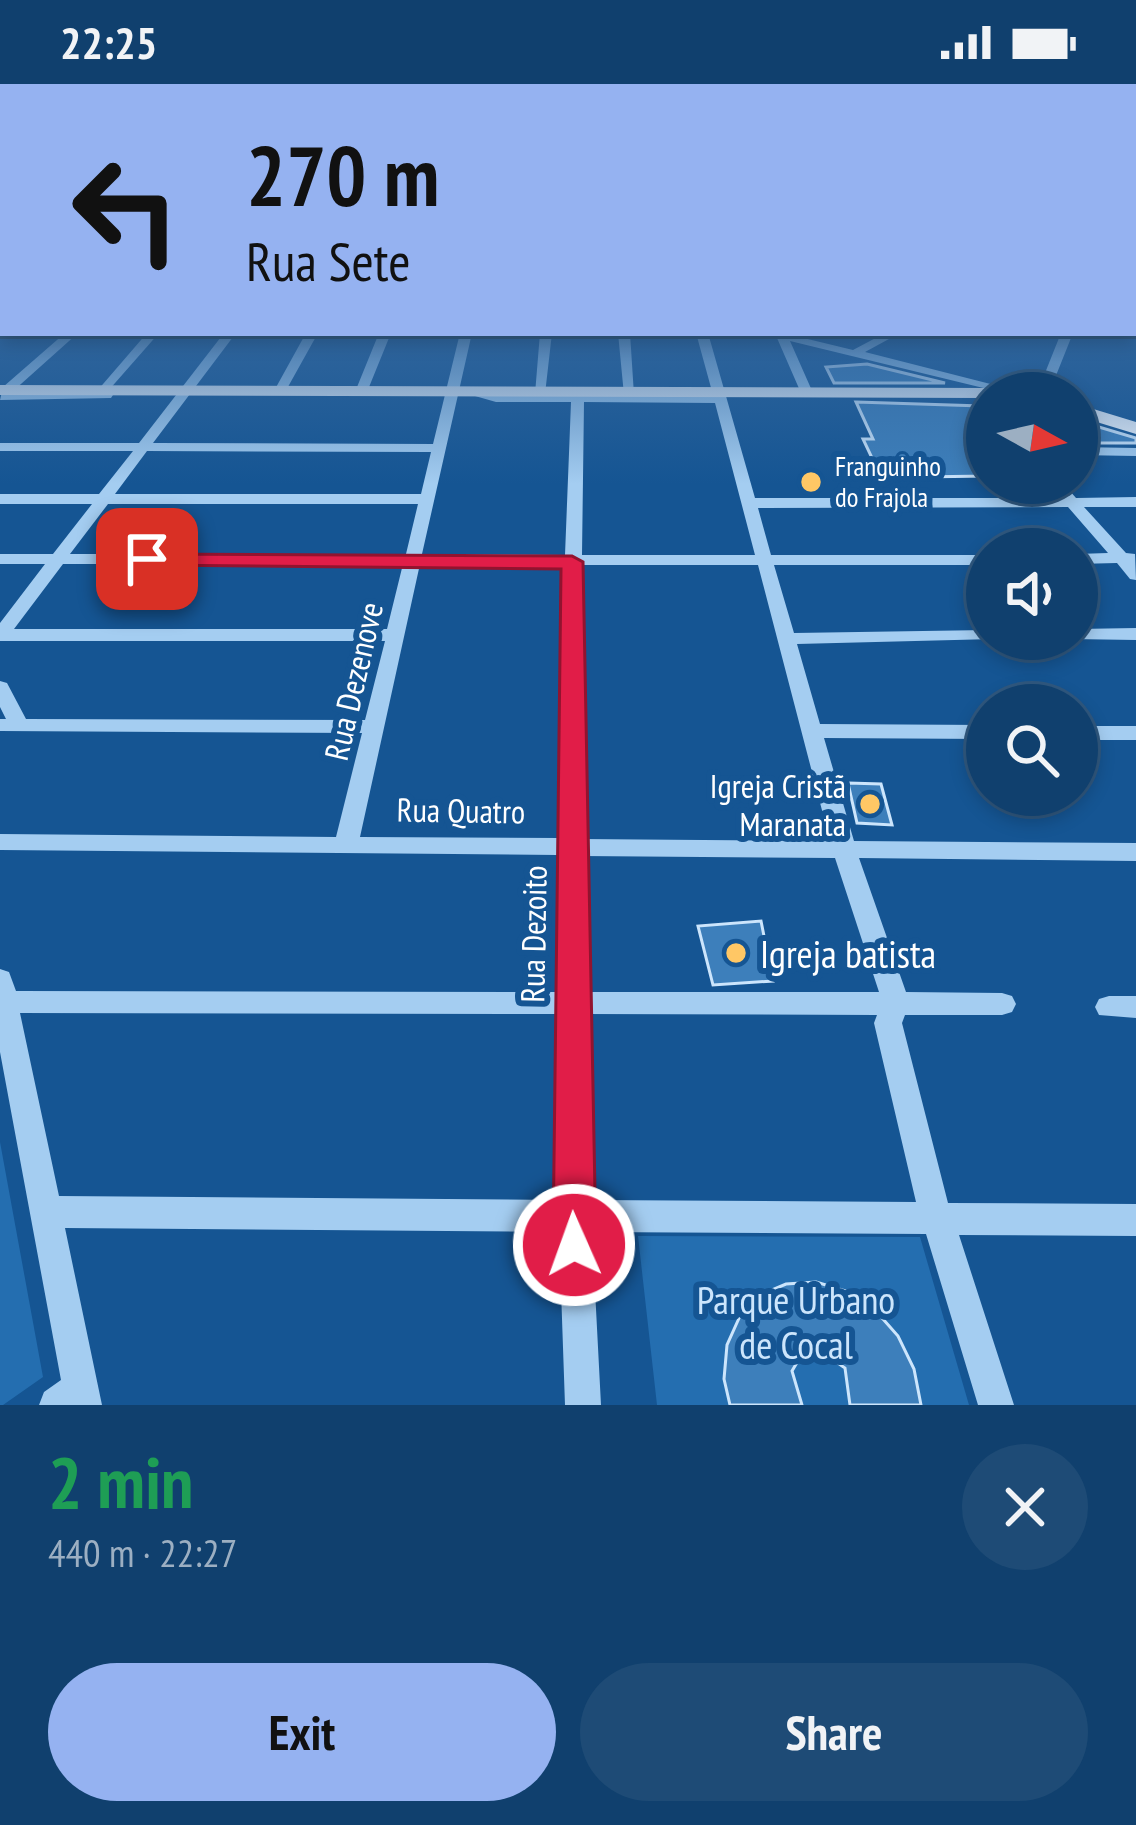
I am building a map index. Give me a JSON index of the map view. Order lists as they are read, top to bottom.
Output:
{
  "streets": {
    "street": ["Rua Dezenove", "Rua Quatro", "Rua Dezoito"]
  },
  "crossings": [
    ["Rua Dezenove", "Rua Quatro"],
    ["Rua Quatro", "Rua Dezoito"]
  ],
  "parks": ["Parque Urbano de Cocal"],
  "places": ["Franguinho do Frajola", "Igreja Cristã Maranata", "Igreja batista"],
  "north": "right",
  "page": {
    "status": "22:25",
    "turn": ["270 m", "Rua Sete"],
    "heading": ["2 min", "440 m · 22:27"],
    "buttons": ["Exit", "Share"]
  }
}
